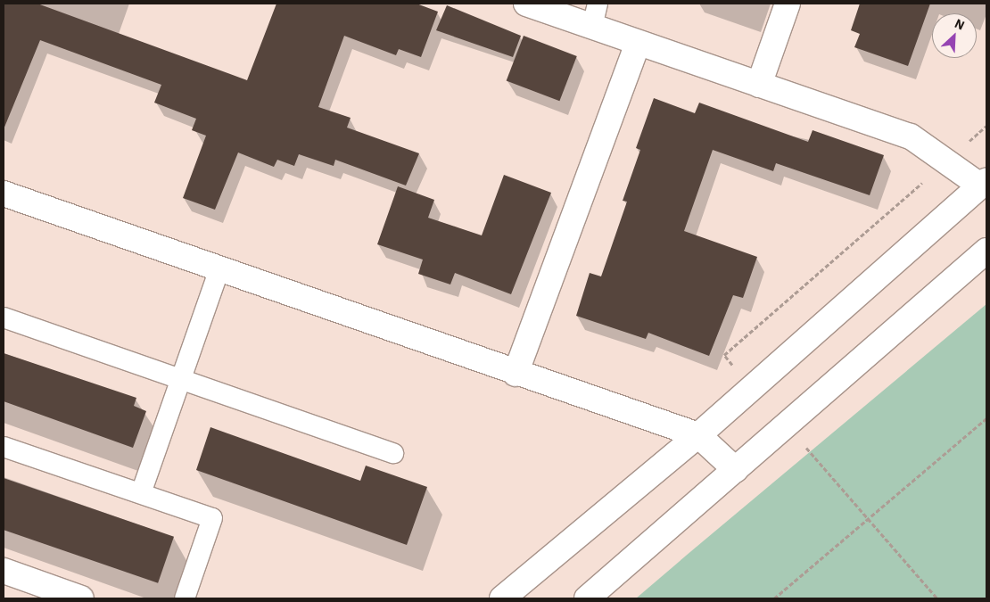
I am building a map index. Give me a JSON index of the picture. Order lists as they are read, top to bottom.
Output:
{
  "north": "top right"
}
